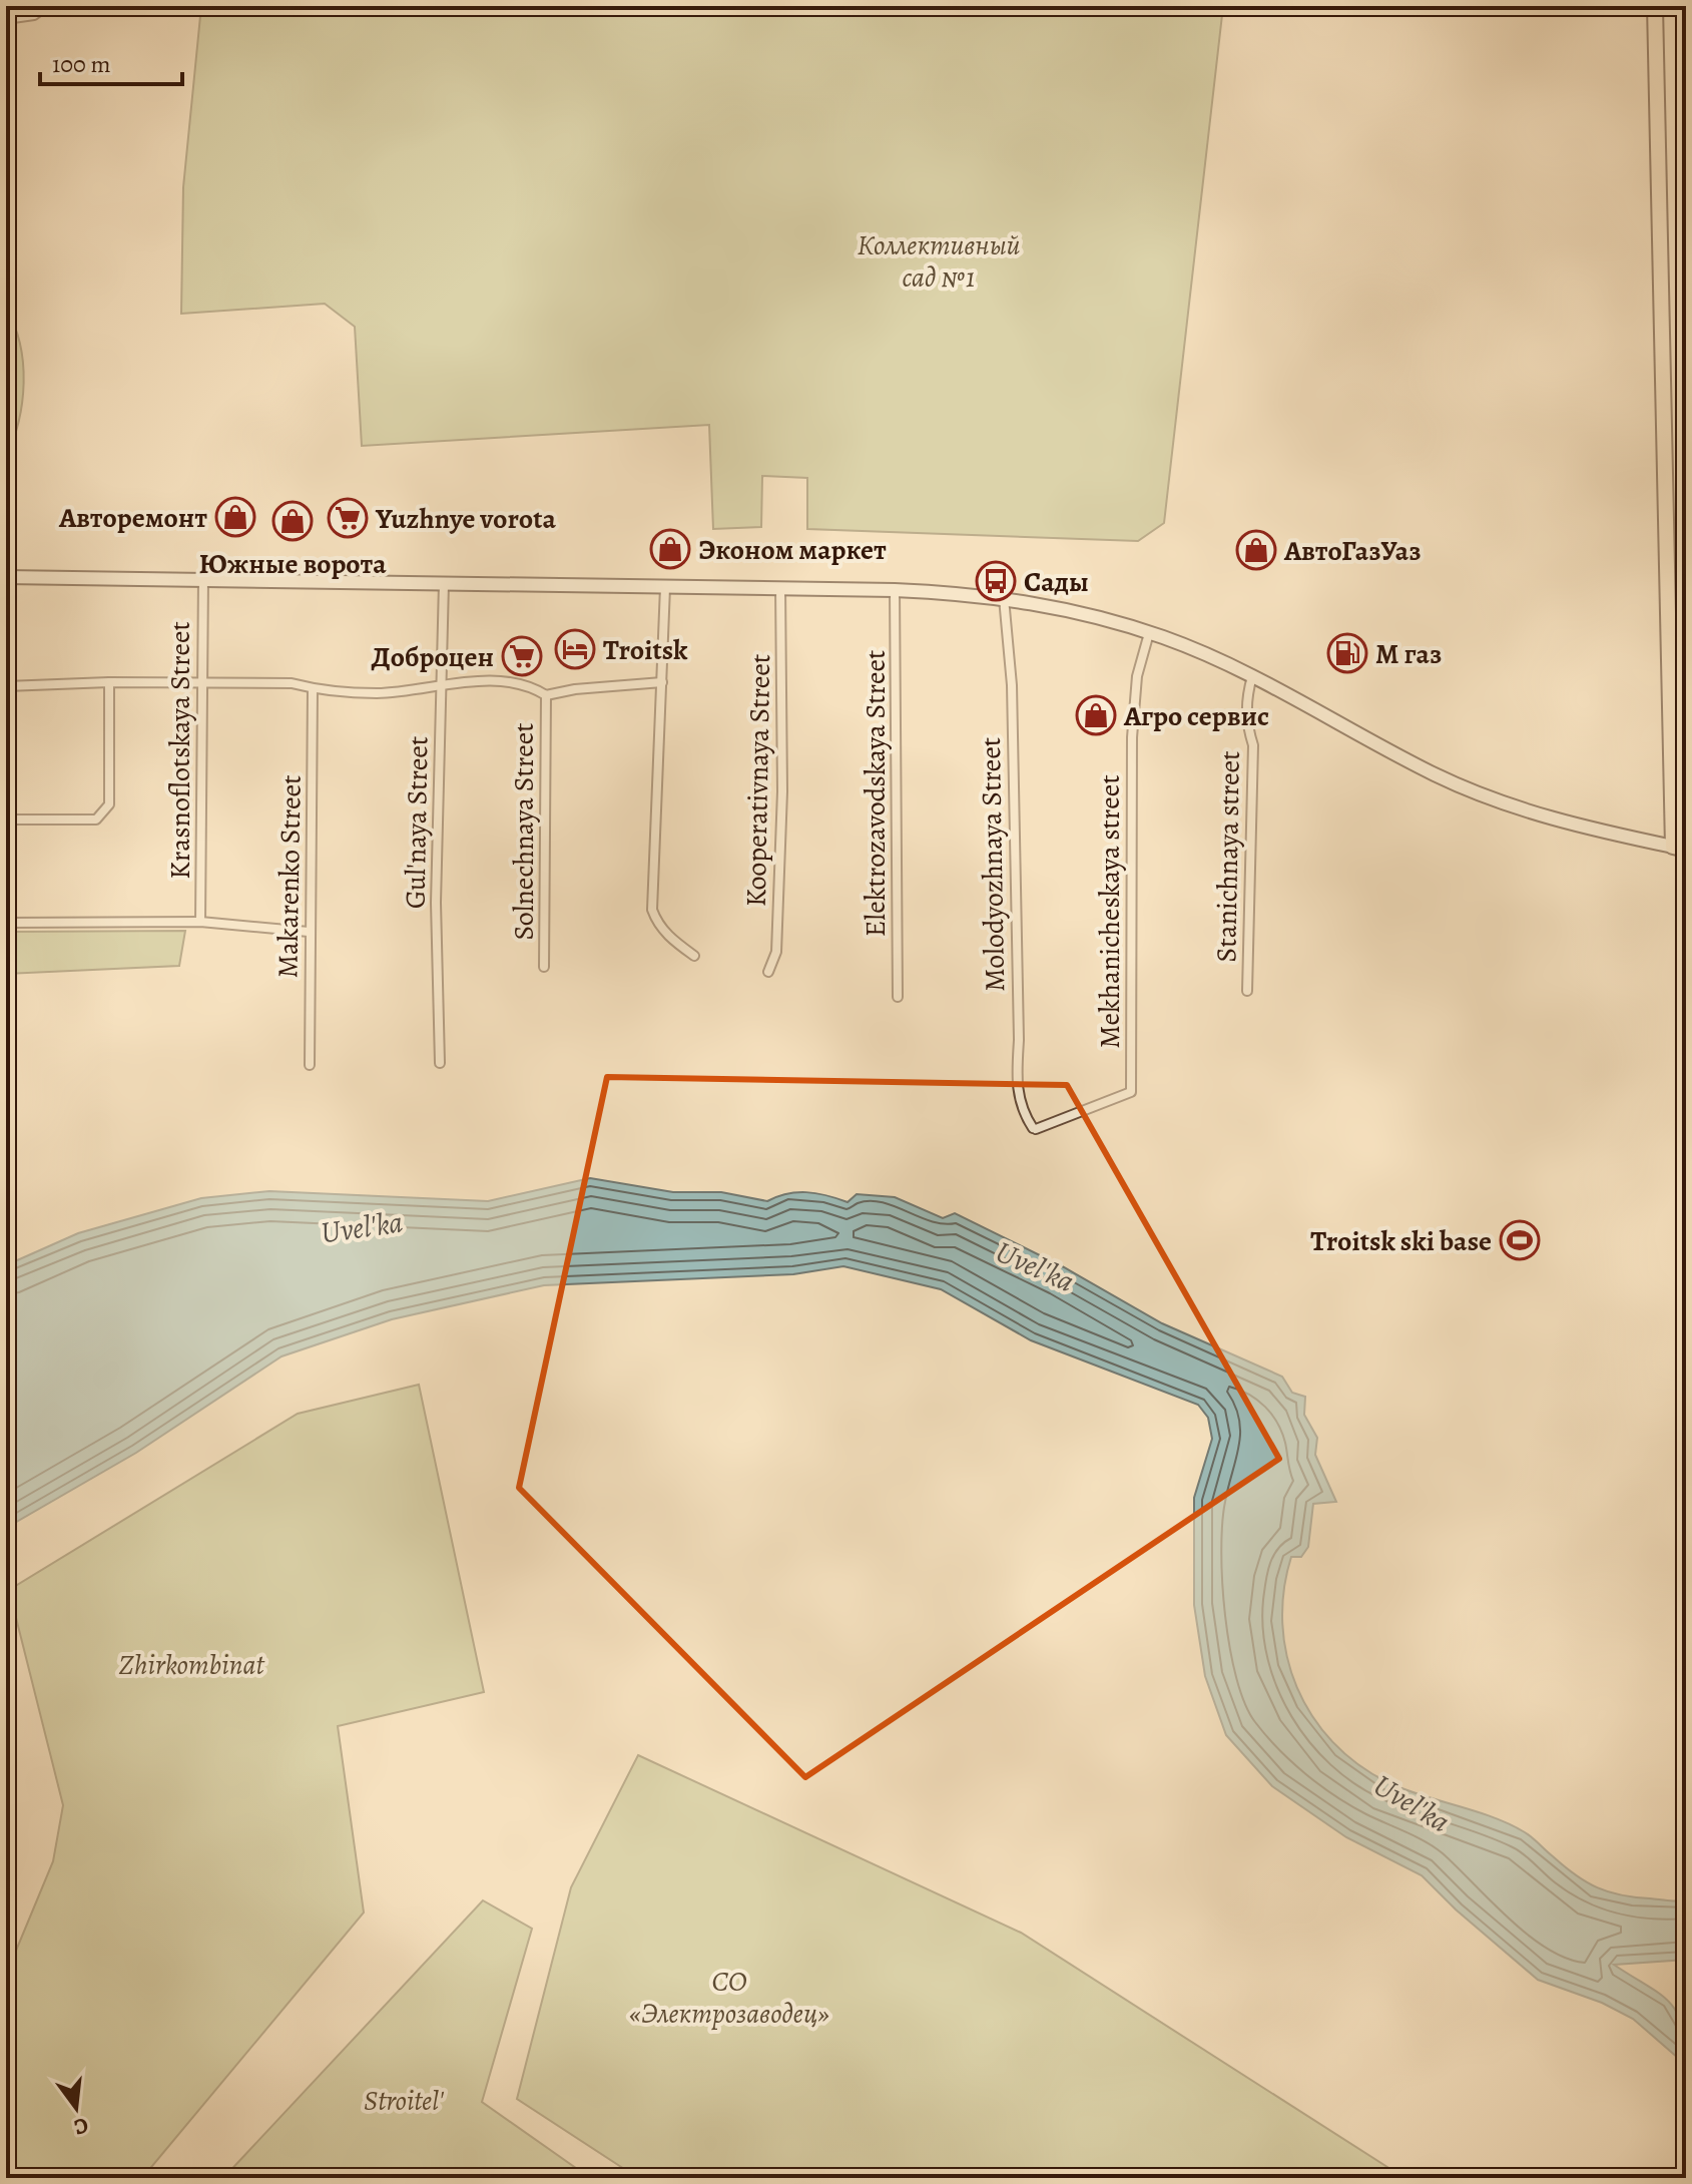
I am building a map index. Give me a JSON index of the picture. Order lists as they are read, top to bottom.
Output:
{
  "streets": {
    "street": [
      "Krasnoflotskaya Street",
      "Kooperativnaya Street",
      "Elektrozavodskaya Street",
      "Gul'naya Street",
      "Solnechnaya Street",
      "Stanichnaya street",
      "Molodyozhnaya Street",
      "Makarenko Street",
      "Mekhanicheskaya street"
    ]
  },
  "crossings": [
    ["Molodyozhnaya Street", "Mekhanicheskaya street"]
  ],
  "water": ["Uvel'ka"],
  "parks": [
    "Коллективный сад №1",
    "Zhirkombinat",
    "СО «Электрозаводец»",
    "Stroitel'"
  ],
  "places": {
    "shop": [
      "Авторемонт",
      "Южные ворота",
      "Эконом маркет",
      "АвтоГазУаз",
      "Агро сервис"
    ],
    "supermarket": ["Yuzhnye vorota", "Доброцен"],
    "bus stop": ["Сады"],
    "hotel": ["Troitsk"],
    "fuel station": ["М газ"],
    "sports": ["Troitsk ski base"]
  },
  "scale_bar": "100 m",
  "north": "bottom"
}
